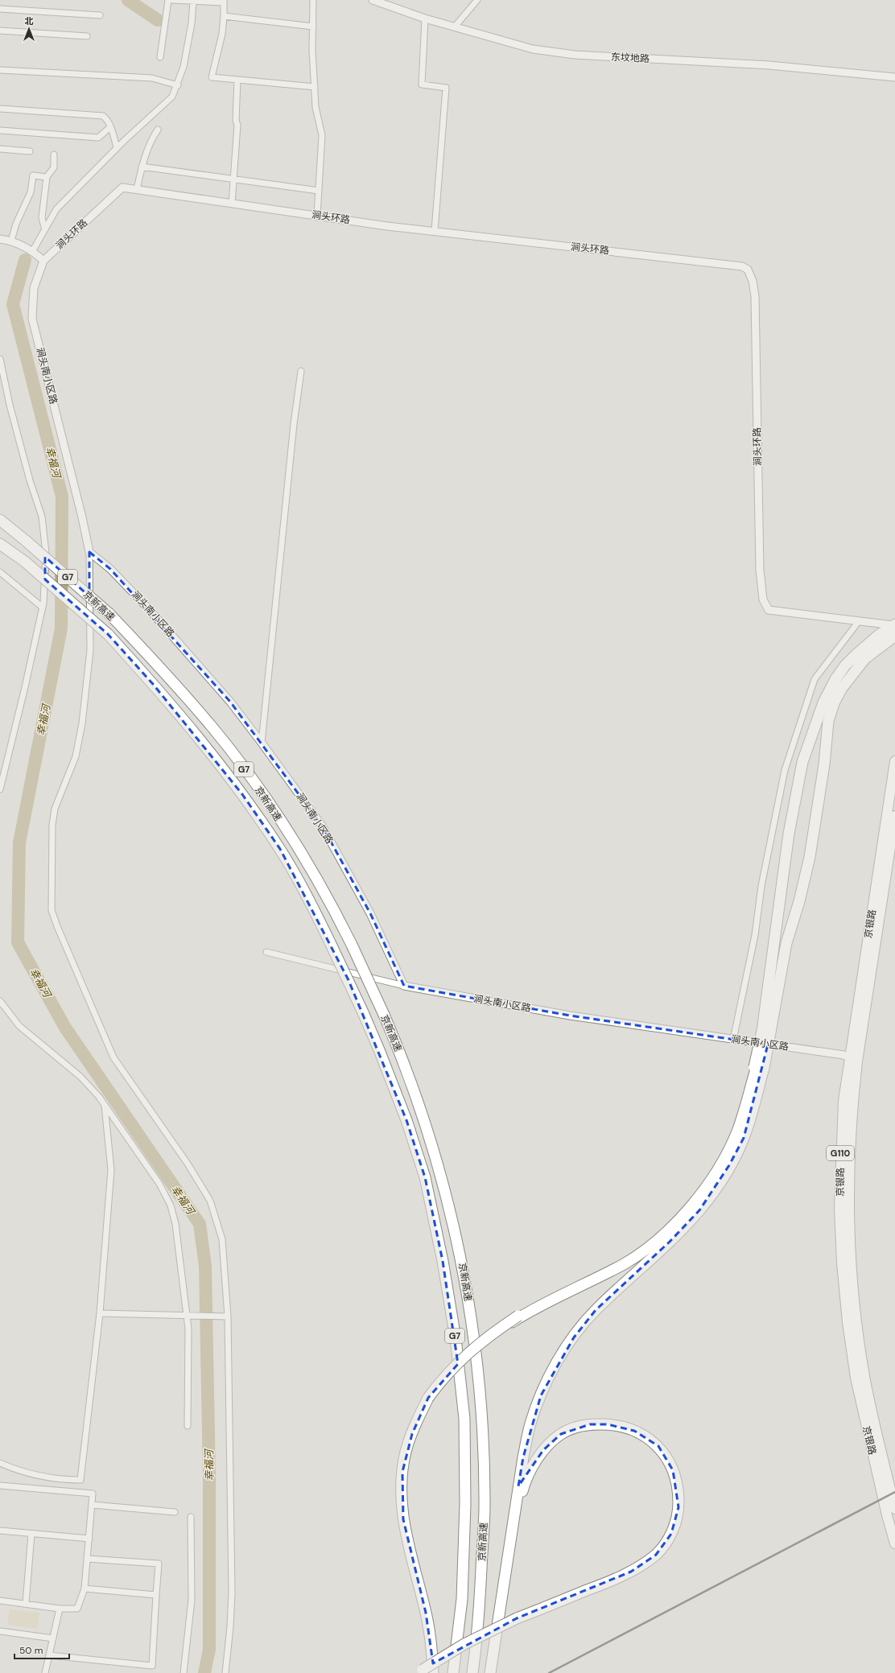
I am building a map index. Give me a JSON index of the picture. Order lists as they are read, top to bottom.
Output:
{
  "streets": {
    "highway": [
      "G7",
      "京新高速",
      "京银路",
      "G110"
    ],
    "street": ["东坟地路", "涧头环路", "涧头南小区路"]
  },
  "crossings": [
    ["涧头环路", "涧头南小区路"],
    ["涧头南小区路", "京银路"]
  ],
  "water": ["幸福河"],
  "scale_bar": "50 m",
  "north": "top"
}
